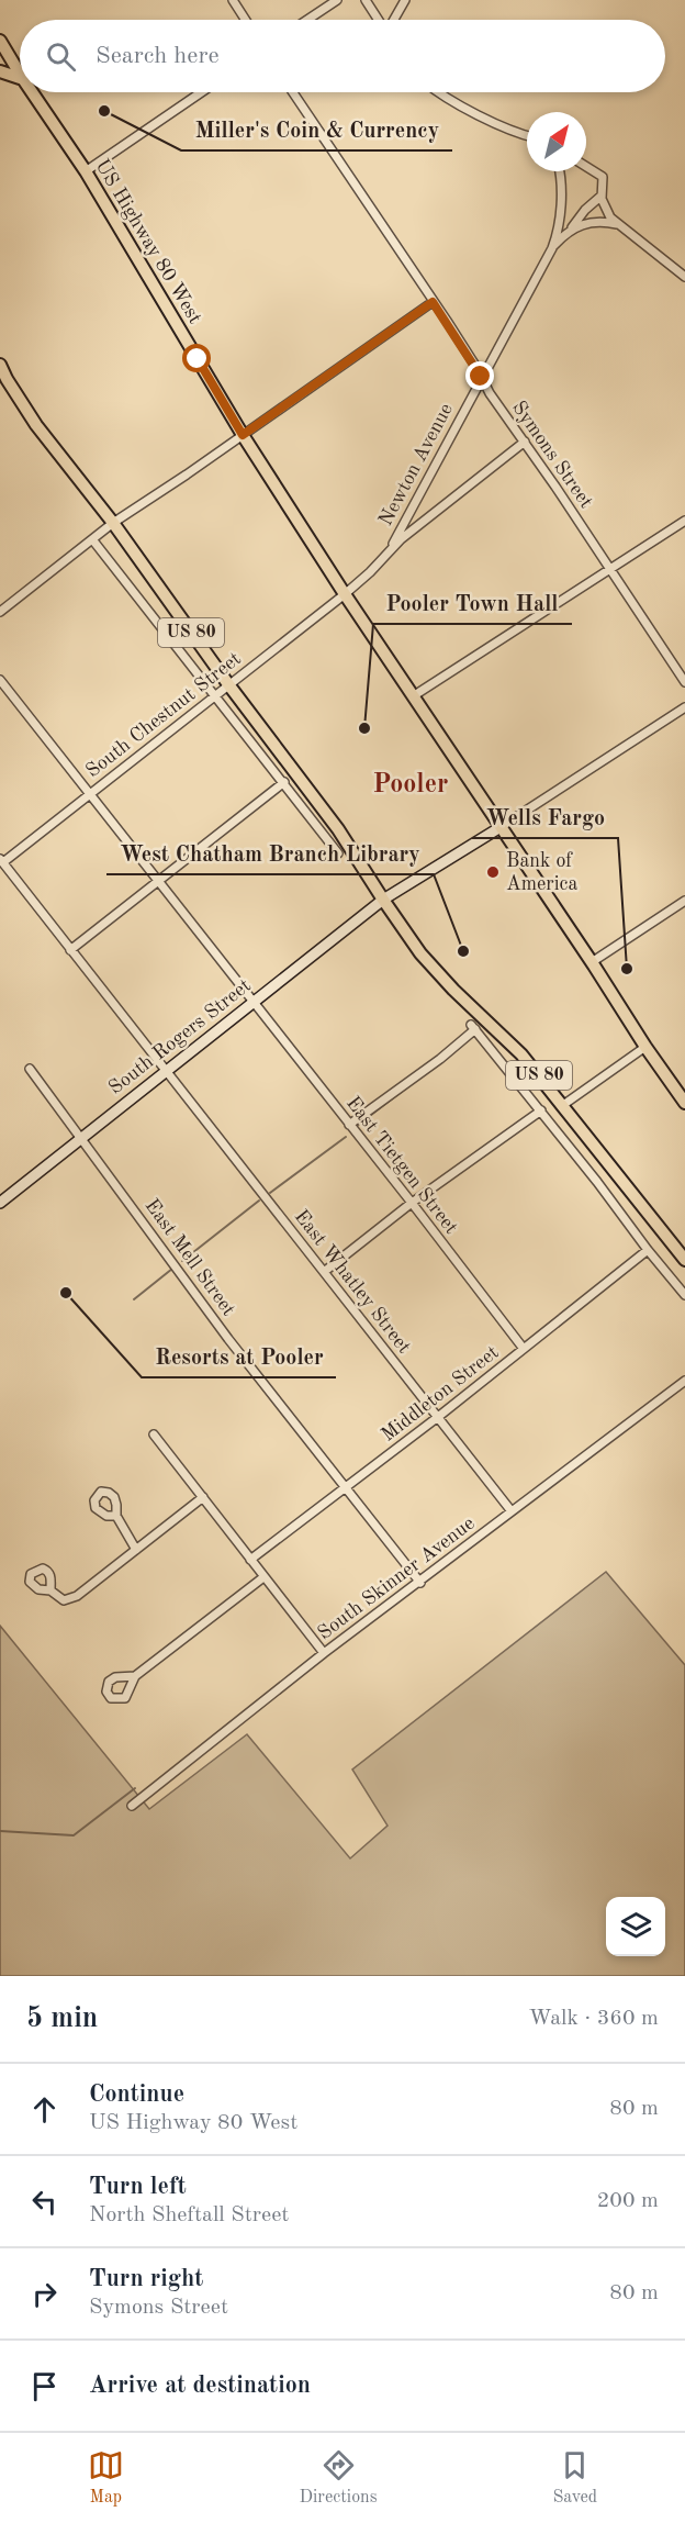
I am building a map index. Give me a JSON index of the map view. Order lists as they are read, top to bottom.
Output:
{
  "streets": {
    "main road": ["US Highway 80 West", "US 80"],
    "street": [
      "Symons Street",
      "Newton Avenue",
      "South Chestnut Street",
      "South Rogers Street",
      "East Tietgen Street",
      "East Mell Street",
      "East Whatley Street",
      "Middleton Street",
      "South Skinner Avenue"
    ]
  },
  "crossings": [
    ["US Highway 80 West", "South Chestnut Street"],
    ["US Highway 80 West", "South Rogers Street"],
    ["Symons Street", "Newton Avenue"],
    ["Symons Street", "South Chestnut Street"],
    ["Newton Avenue", "South Chestnut Street"],
    ["US 80", "South Chestnut Street"],
    ["US 80", "South Rogers Street"],
    ["South Chestnut Street", "East Tietgen Street"],
    ["South Chestnut Street", "East Whatley Street"],
    ["South Rogers Street", "East Tietgen Street"],
    ["South Rogers Street", "East Mell Street"],
    ["South Rogers Street", "East Whatley Street"],
    ["East Tietgen Street", "Middleton Street"],
    ["East Mell Street", "Middleton Street"],
    ["East Mell Street", "South Skinner Avenue"],
    ["East Whatley Street", "Middleton Street"],
    ["East Whatley Street", "South Skinner Avenue"]
  ],
  "districts": ["Pooler"],
  "places": [
    "Miller's Coin & Currency",
    "Pooler Town Hall",
    "Bank of America",
    "West Chatham Branch Library",
    "Wells Fargo",
    "Resorts at Pooler"
  ],
  "north": "top right",
  "page": {
    "search": "Search here",
    "heading": ["5 min", "Walk · 360 m"],
    "list": [
      ["Continue", "US Highway 80 West", "80 m"],
      ["Turn left", "North Sheftall Street", "200 m"],
      ["Turn right", "Symons Street", "80 m"],
      "Arrive at destination"
    ],
    "nav": ["Map", "Directions", "Saved"]
  }
}
